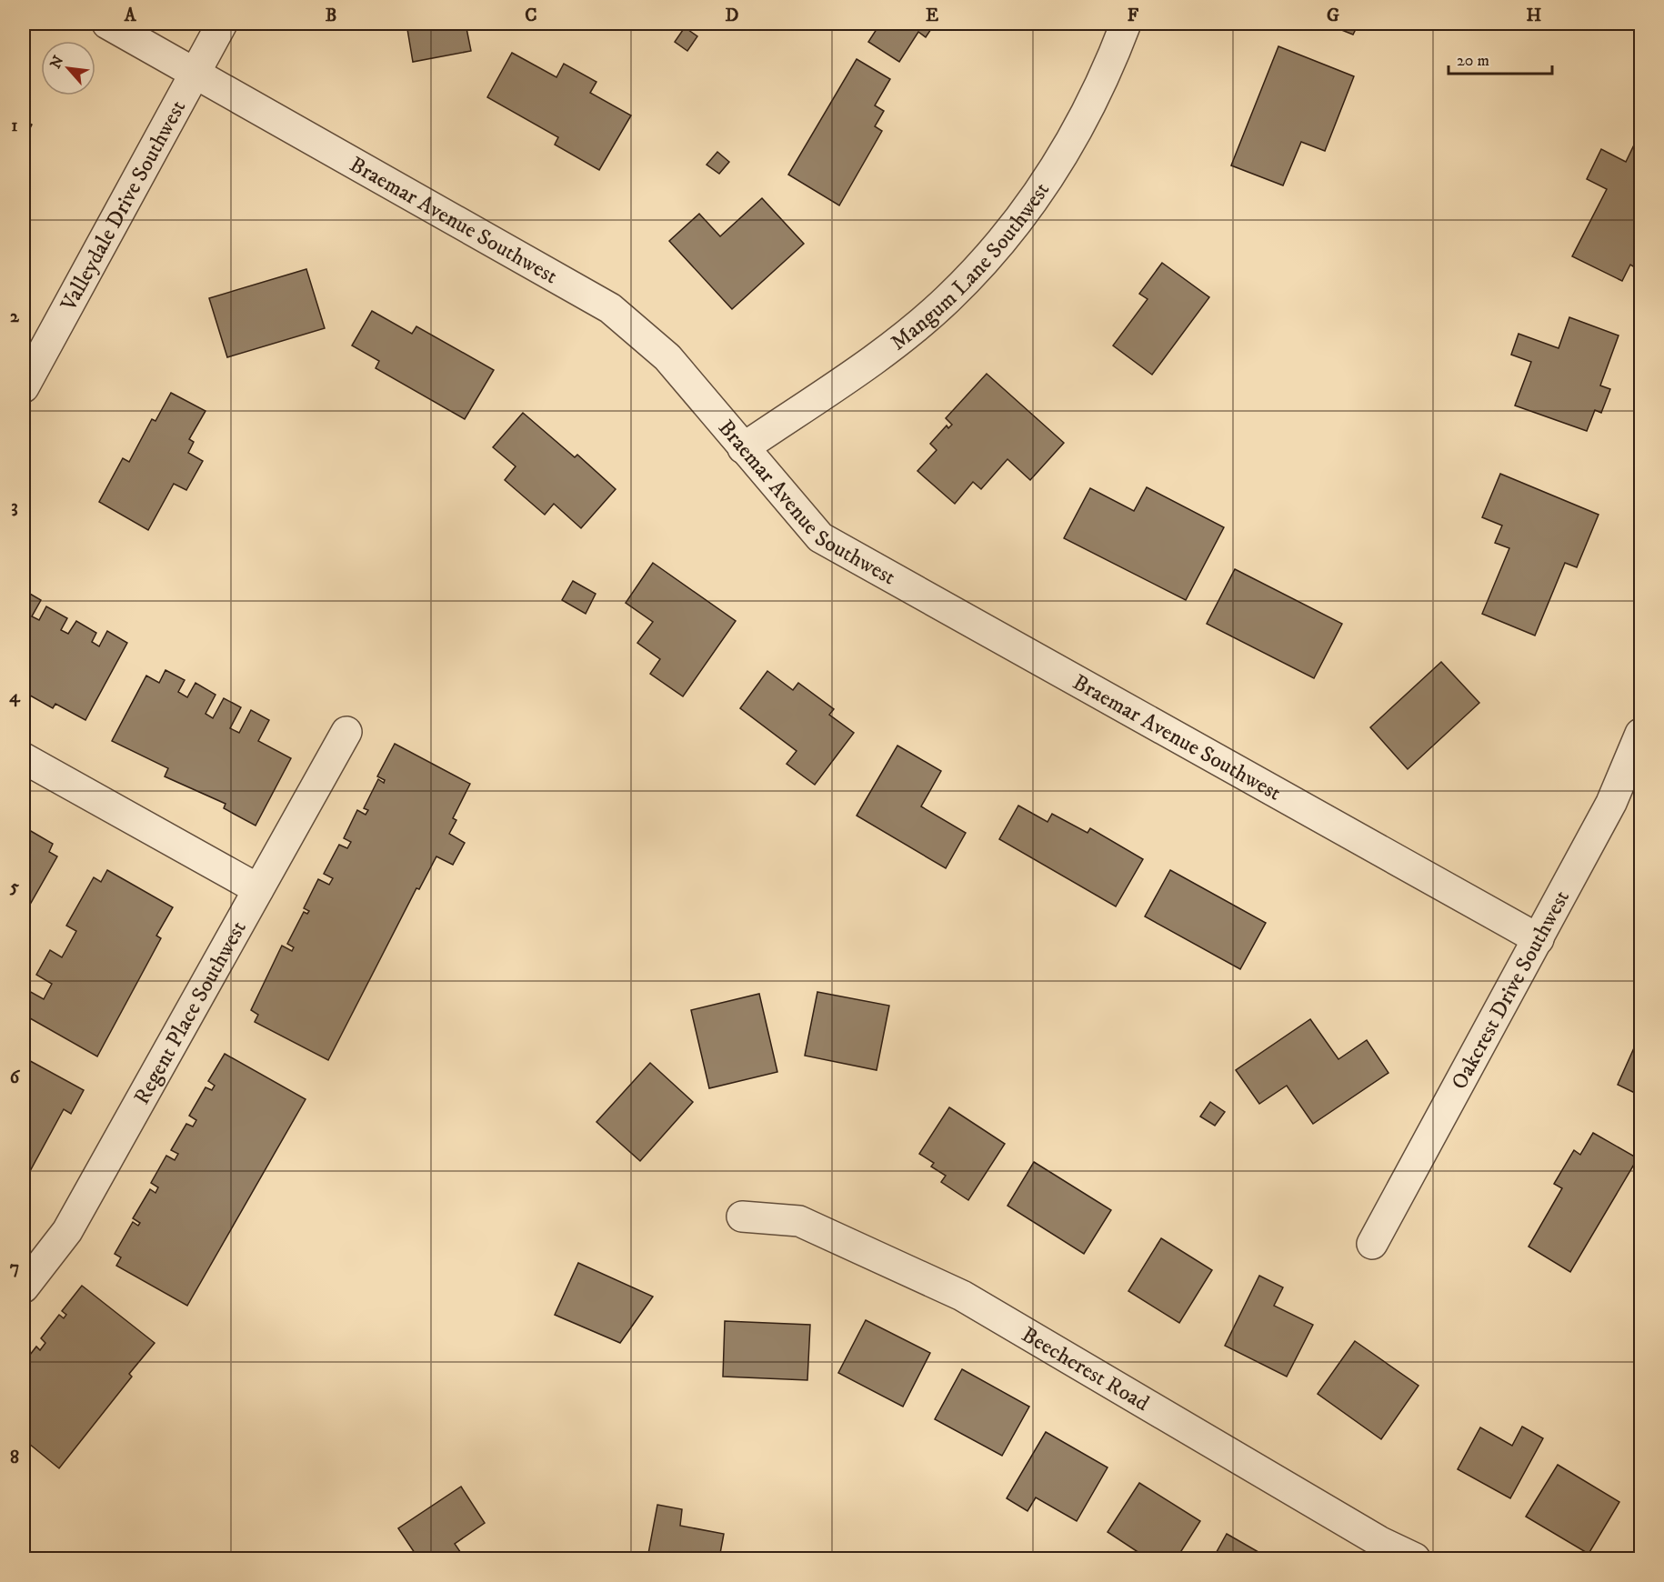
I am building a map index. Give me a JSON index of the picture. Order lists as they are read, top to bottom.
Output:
{
  "streets": {
    "street": [
      "Valleydale Drive Southwest",
      "Braemar Avenue Southwest",
      "Mangum Lane Southwest",
      "Oakcrest Drive Southwest",
      "Regent Place Southwest",
      "Beechcrest Road"
    ]
  },
  "crossings": [
    ["Valleydale Drive Southwest", "Braemar Avenue Southwest"],
    ["Braemar Avenue Southwest", "Mangum Lane Southwest"],
    ["Braemar Avenue Southwest", "Oakcrest Drive Southwest"]
  ],
  "scale_bar": "20 m",
  "north": "top left",
  "grid": {
    "columns": [
      "A",
      "B",
      "C",
      "D",
      "E",
      "F",
      "G",
      "H"
    ],
    "rows": [
      "1",
      "2",
      "3",
      "4",
      "5",
      "6",
      "7",
      "8"
    ]
  }
}
